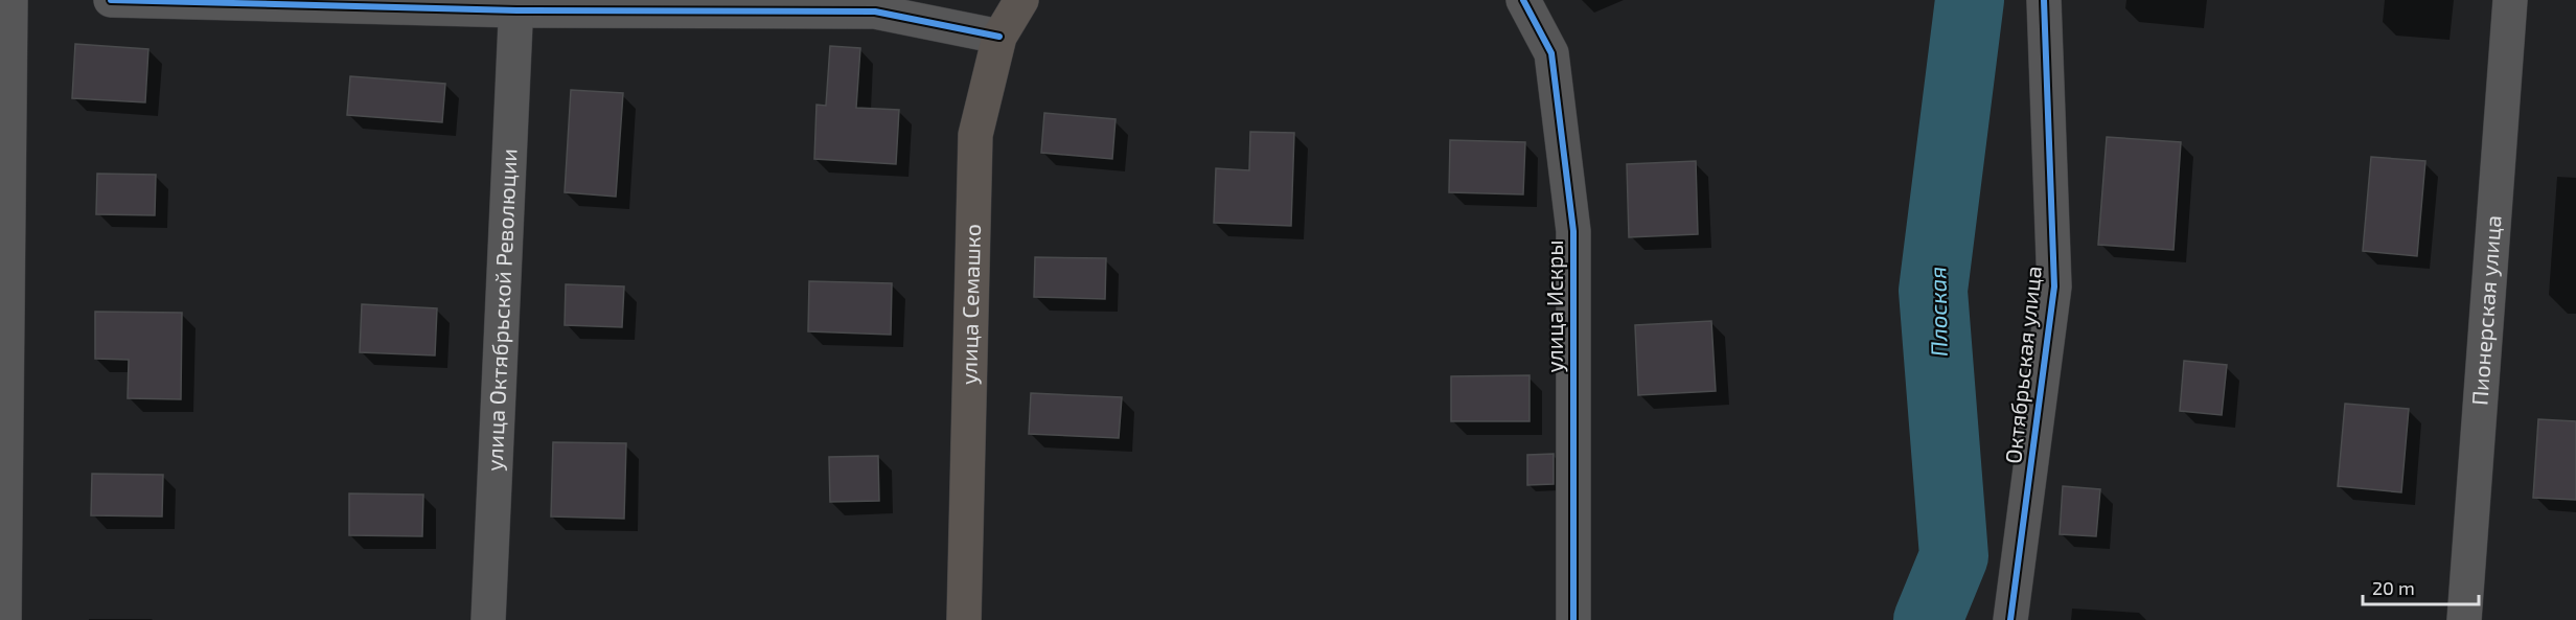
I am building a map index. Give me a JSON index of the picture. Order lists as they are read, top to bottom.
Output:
{
  "streets": {
    "main road": ["улица Семашко"],
    "street": [
      "улица Искры",
      "Пионерская улица",
      "улица Октябрьской Революции",
      "Октябрьская улица"
    ]
  },
  "water": ["Плоская"],
  "scale_bar": "20 m"
}
